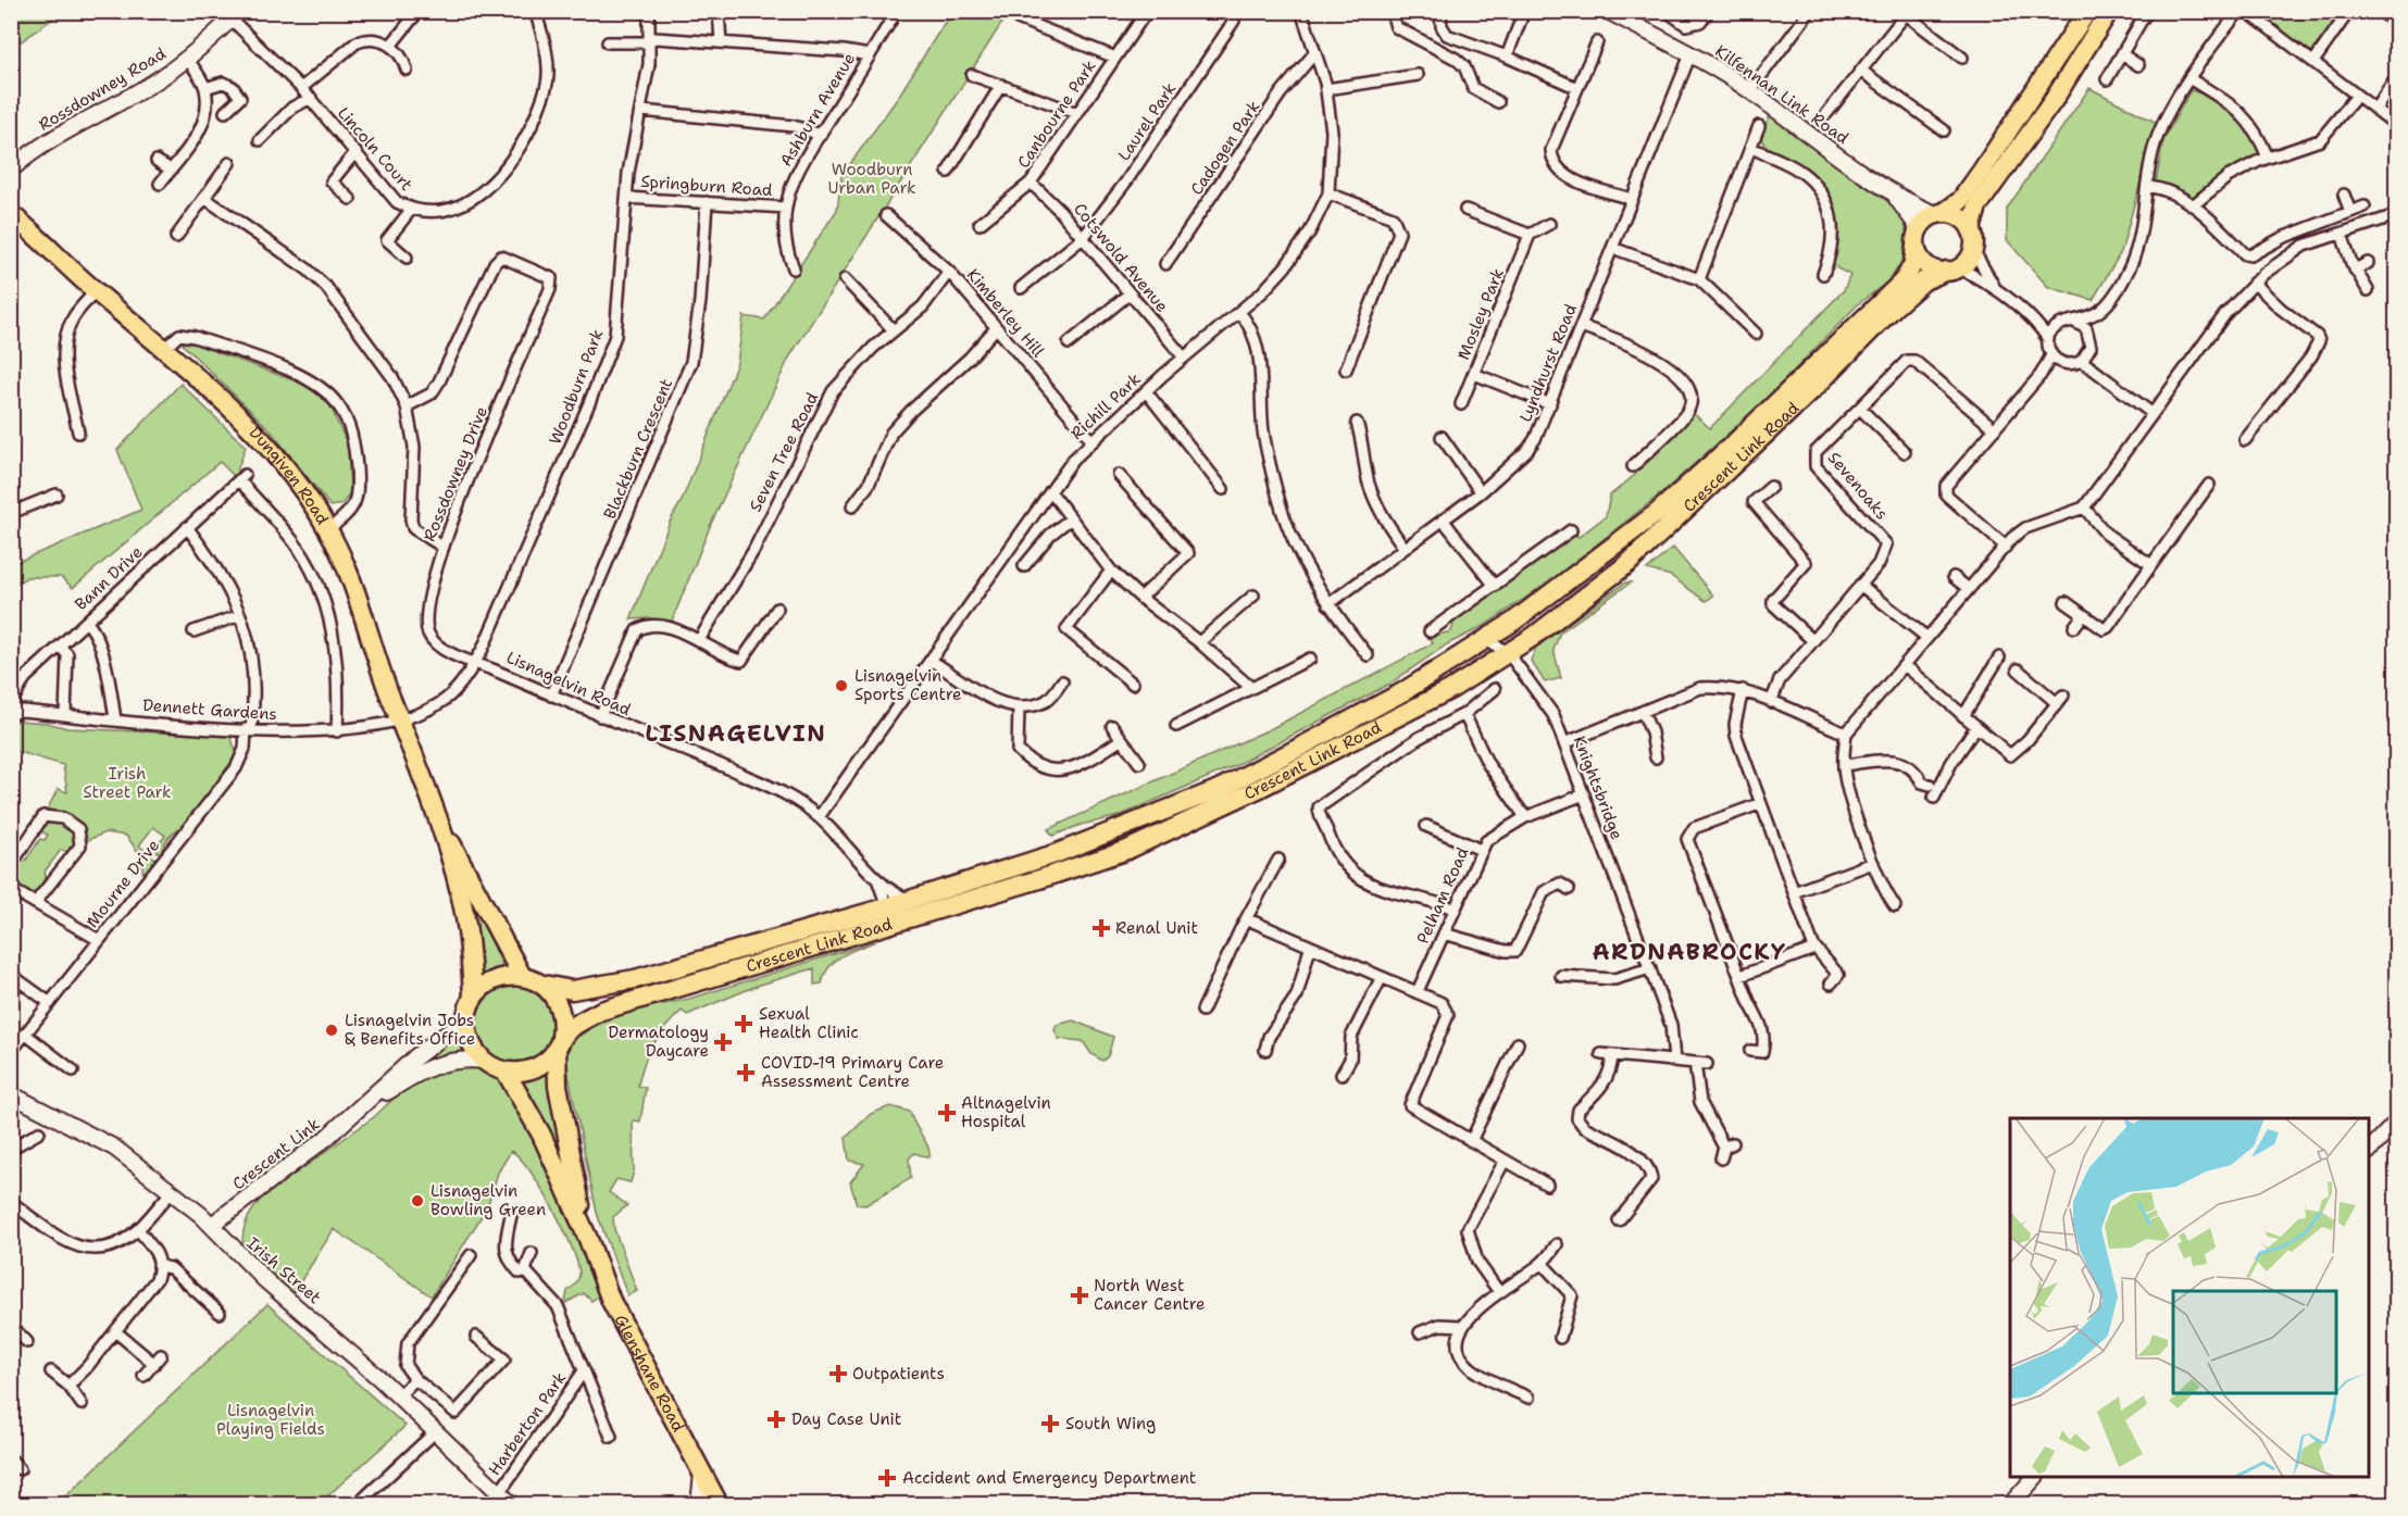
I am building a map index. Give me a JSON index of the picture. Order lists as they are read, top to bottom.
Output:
{
  "streets": {
    "highway": ["Crescent Link Road", "Dungiven Road", "Glenshane Road"],
    "main road": [
      "Rossdowney Road",
      "Kilfennan Link Road",
      "Crescent Link",
      "Irish Street"
    ],
    "street": [
      "Ashburn Avenue",
      "Canbourne Park",
      "Laurel Park",
      "Cadogen Park",
      "Lincoln Court",
      "Springburn Road",
      "Cotswold Avenue",
      "Kimberley Hill",
      "Mosley Park",
      "Lyndhurst Road",
      "Woodburn Park",
      "Richill Park",
      "Blackburn Crescent",
      "Seven Tree Road",
      "Rossdowney Drive",
      "Sevenoaks",
      "Bann Drive",
      "Lisnagelvin Road",
      "Dennett Gardens",
      "Knightsbridge",
      "Mourne Drive",
      "Pelham Road",
      "Harberton Park"
    ]
  },
  "crossings": [
    ["Rossdowney Road", "Lincoln Court"],
    ["Kilfennan Link Road", "Lyndhurst Road"],
    ["Kilfennan Link Road", "Crescent Link Road"],
    ["Ashburn Avenue", "Springburn Road"],
    ["Canbourne Park", "Cotswold Avenue"],
    ["Laurel Park", "Cotswold Avenue"],
    ["Cadogen Park", "Richill Park"],
    ["Springburn Road", "Woodburn Park"],
    ["Springburn Road", "Blackburn Crescent"],
    ["Cotswold Avenue", "Richill Park"],
    ["Kimberley Hill", "Richill Park"],
    ["Kimberley Hill", "Seven Tree Road"],
    ["Woodburn Park", "Rossdowney Drive"],
    ["Woodburn Park", "Dungiven Road"],
    ["Woodburn Park", "Lisnagelvin Road"],
    ["Woodburn Park", "Dennett Gardens"],
    ["Richill Park", "Lisnagelvin Road"],
    ["Blackburn Crescent", "Lisnagelvin Road"],
    ["Crescent Link Road", "Dungiven Road"],
    ["Crescent Link Road", "Lisnagelvin Road"],
    ["Crescent Link Road", "Knightsbridge"],
    ["Crescent Link Road", "Crescent Link"],
    ["Crescent Link Road", "Glenshane Road"],
    ["Rossdowney Drive", "Lisnagelvin Road"],
    ["Dungiven Road", "Dennett Gardens"],
    ["Dungiven Road", "Crescent Link"],
    ["Dungiven Road", "Glenshane Road"],
    ["Bann Drive", "Dennett Gardens"],
    ["Bann Drive", "Mourne Drive"],
    ["Dennett Gardens", "Mourne Drive"],
    ["Knightsbridge", "Pelham Road"],
    ["Crescent Link", "Irish Street"],
    ["Crescent Link", "Glenshane Road"],
    ["Irish Street", "Harberton Park"]
  ],
  "districts": ["LISNAGELVIN", "ARDNABROCKY"],
  "parks": ["Woodburn Urban Park", "Irish Street Park", "Lisnagelvin Playing Fields"],
  "places": {
    "other": ["Lisnagelvin Sports Centre", "Lisnagelvin Jobs & Benefits Office", "Lisnagelvin Bowling Green"],
    "health": [
      "Renal Unit",
      "Sexual Health Clinic",
      "Dermatology Daycare",
      "COVID-19 Primary Care Assessment Centre",
      "Altnagelvin Hospital",
      "North West Cancer Centre",
      "Outpatients",
      "Day Case Unit",
      "South Wing",
      "Accident and Emergency Department"
    ]
  }
}
